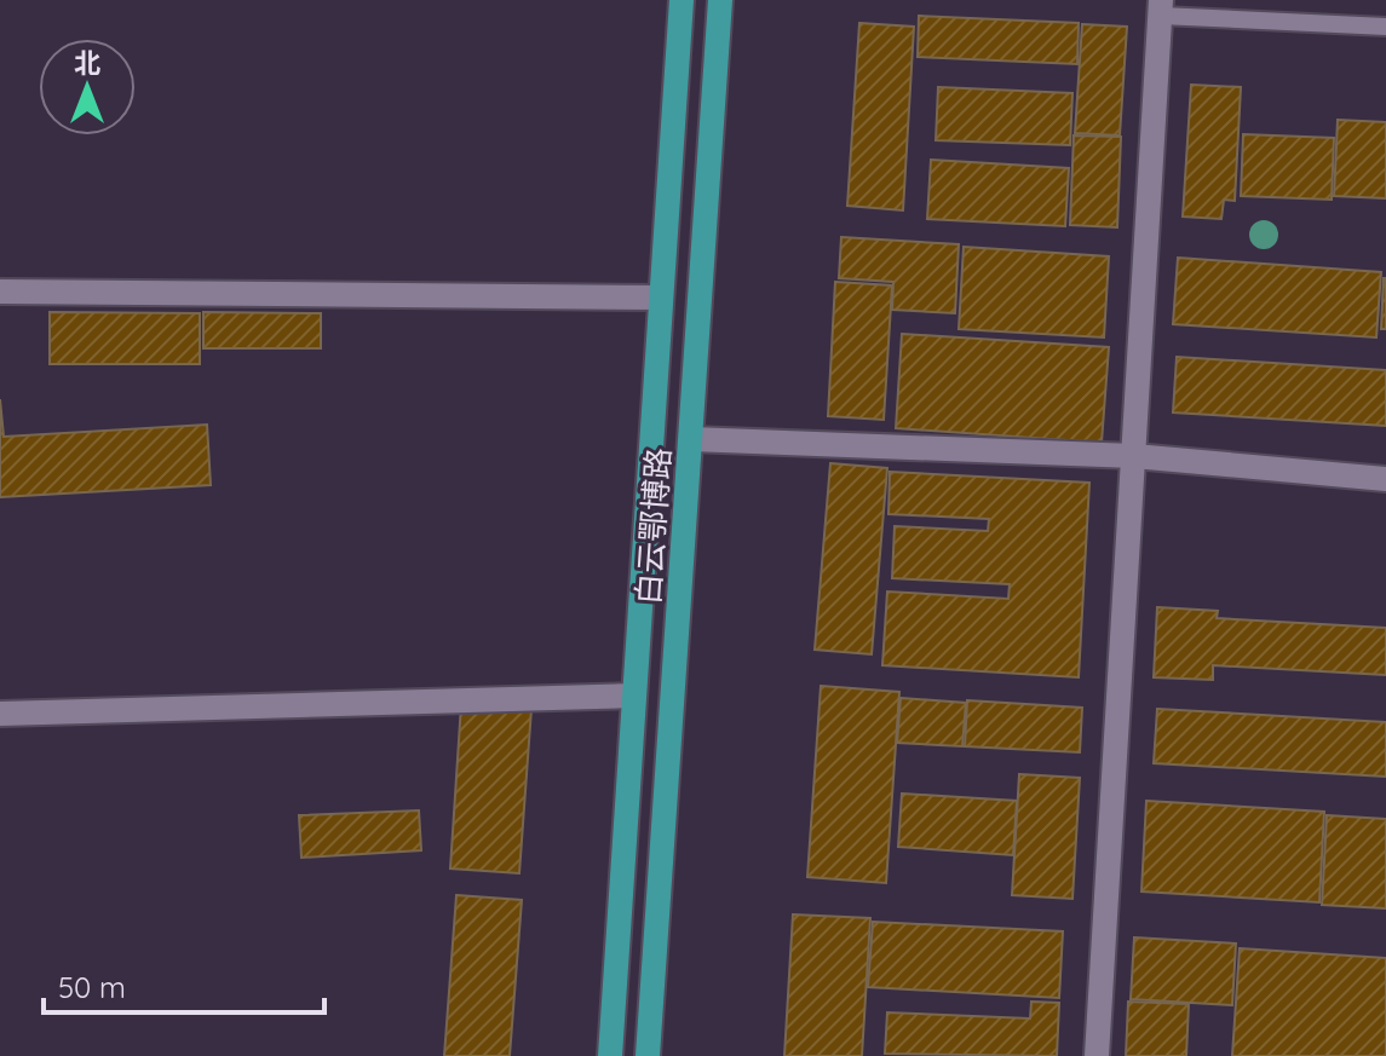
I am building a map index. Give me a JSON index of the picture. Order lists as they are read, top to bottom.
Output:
{
  "streets": {
    "main road": ["白云鄂博路"]
  },
  "scale_bar": "50 m",
  "north": "top"
}
